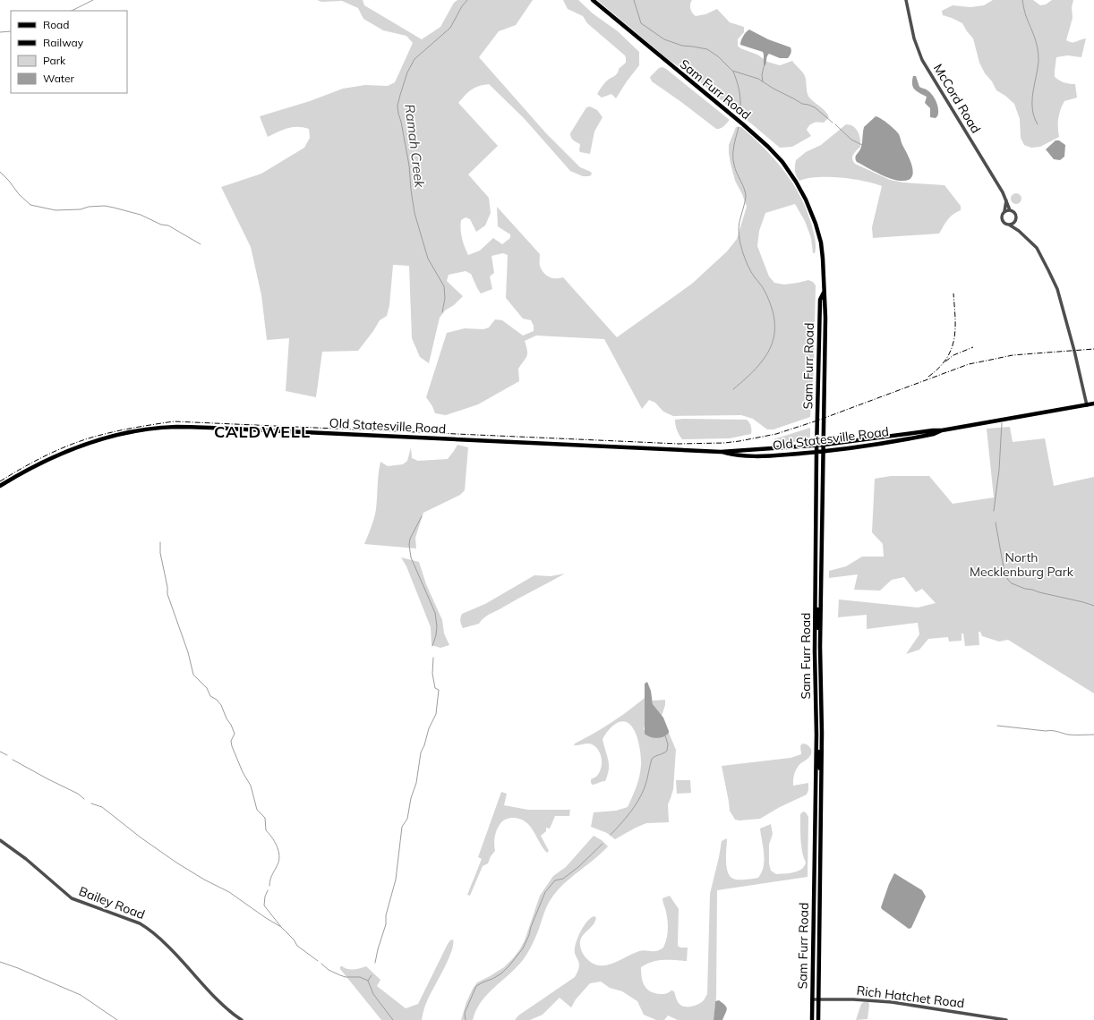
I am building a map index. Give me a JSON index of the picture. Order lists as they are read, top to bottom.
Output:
{
  "streets": {
    "main road": ["Sam Furr Road", "Old Statesville Road"],
    "street": ["McCord Road", "Bailey Road", "Rich Hatchet Road"]
  },
  "crossings": [
    ["Sam Furr Road", "Old Statesville Road"],
    ["Sam Furr Road", "Rich Hatchet Road"],
    ["McCord Road", "Old Statesville Road"]
  ],
  "districts": ["CALDWELL"],
  "water": ["Ramah Creek"],
  "parks": ["North Mecklenburg Park"],
  "legend": [
    "Road",
    "Railway",
    "Park",
    "Water"
  ]
}
